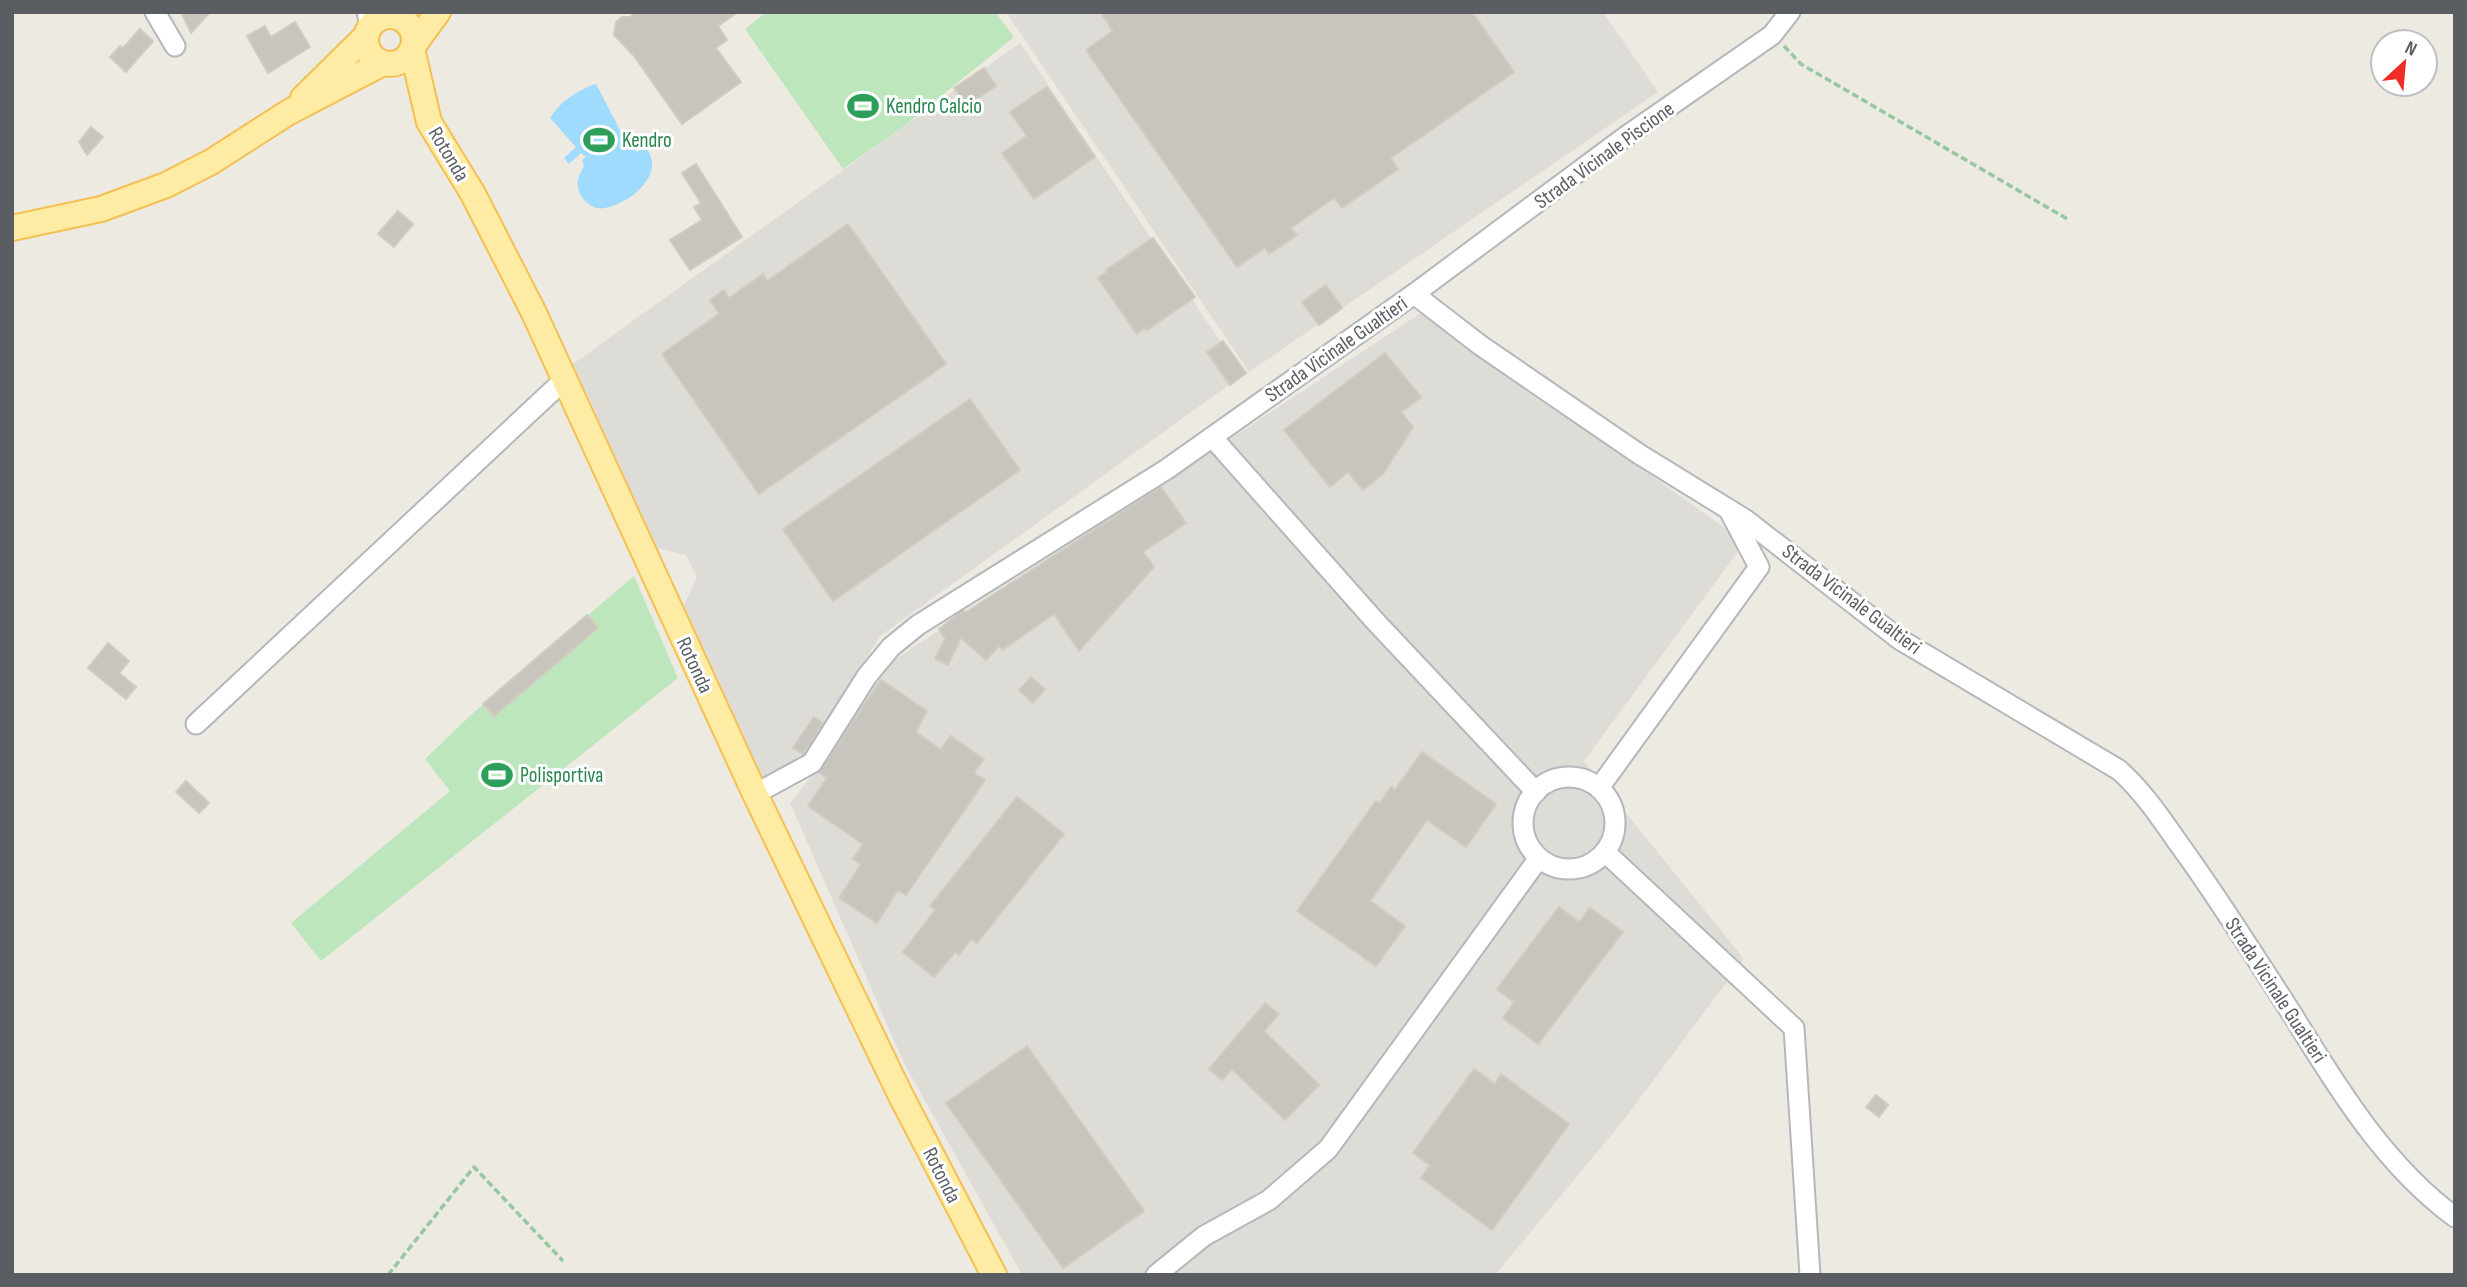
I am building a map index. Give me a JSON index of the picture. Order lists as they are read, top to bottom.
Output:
{
  "streets": {
    "main road": ["Rotonda"],
    "street": ["Strada Vicinale Piscione", "Strada Vicinale Gualtieri"]
  },
  "crossings": [
    ["Rotonda", "Strada Vicinale Gualtieri"],
    ["Strada Vicinale Piscione", "Strada Vicinale Gualtieri"]
  ],
  "places": {
    "sports": ["Kendro Calcio", "Kendro", "Polisportiva"]
  },
  "north": "top right"
}
